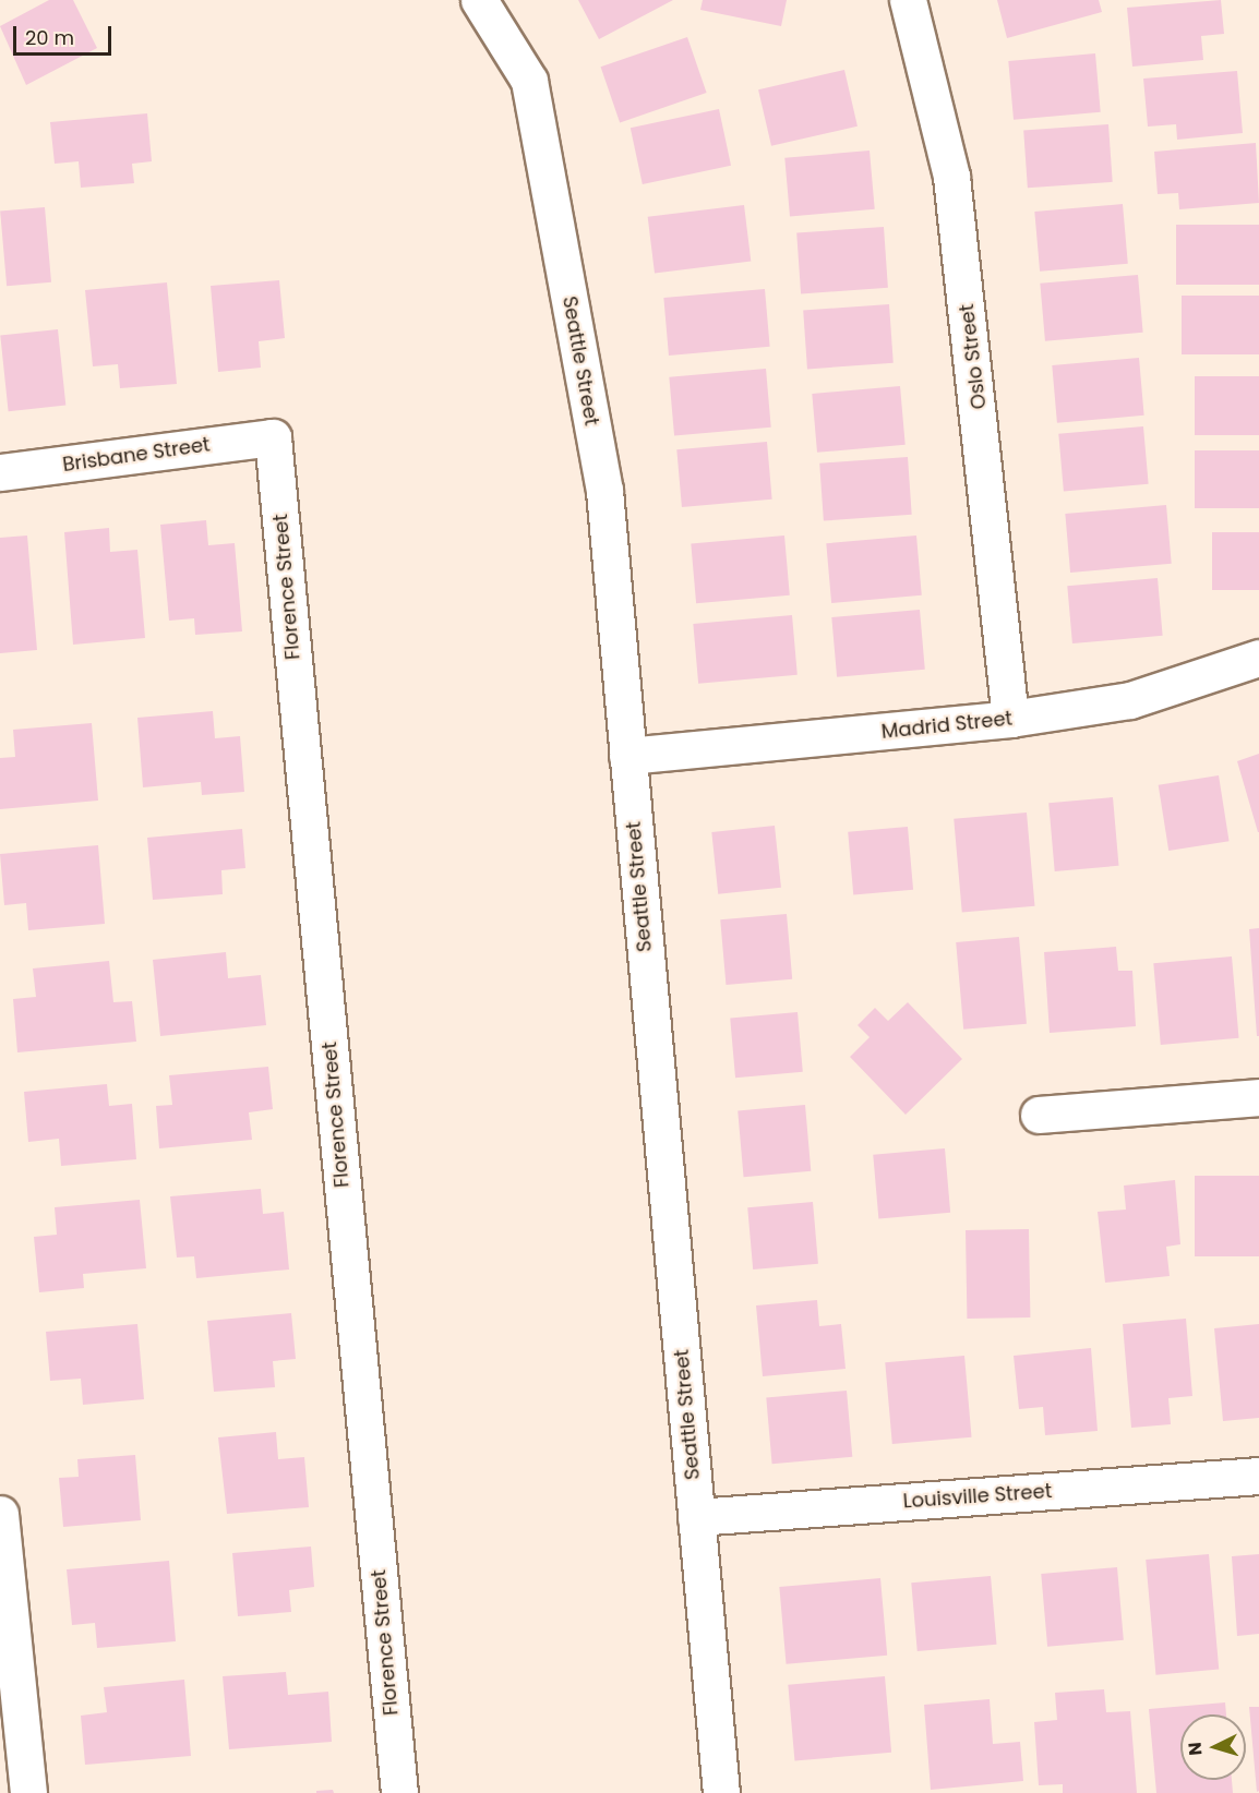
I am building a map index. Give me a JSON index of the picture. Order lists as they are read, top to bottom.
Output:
{
  "streets": {
    "street": [
      "Oslo Street",
      "Seattle Street",
      "Brisbane Street",
      "Florence Street",
      "Madrid Street",
      "Louisville Street"
    ]
  },
  "crossings": [
    ["Oslo Street", "Madrid Street"],
    ["Seattle Street", "Madrid Street"],
    ["Seattle Street", "Louisville Street"],
    ["Brisbane Street", "Florence Street"]
  ],
  "scale_bar": "20 m",
  "north": "left"
}
